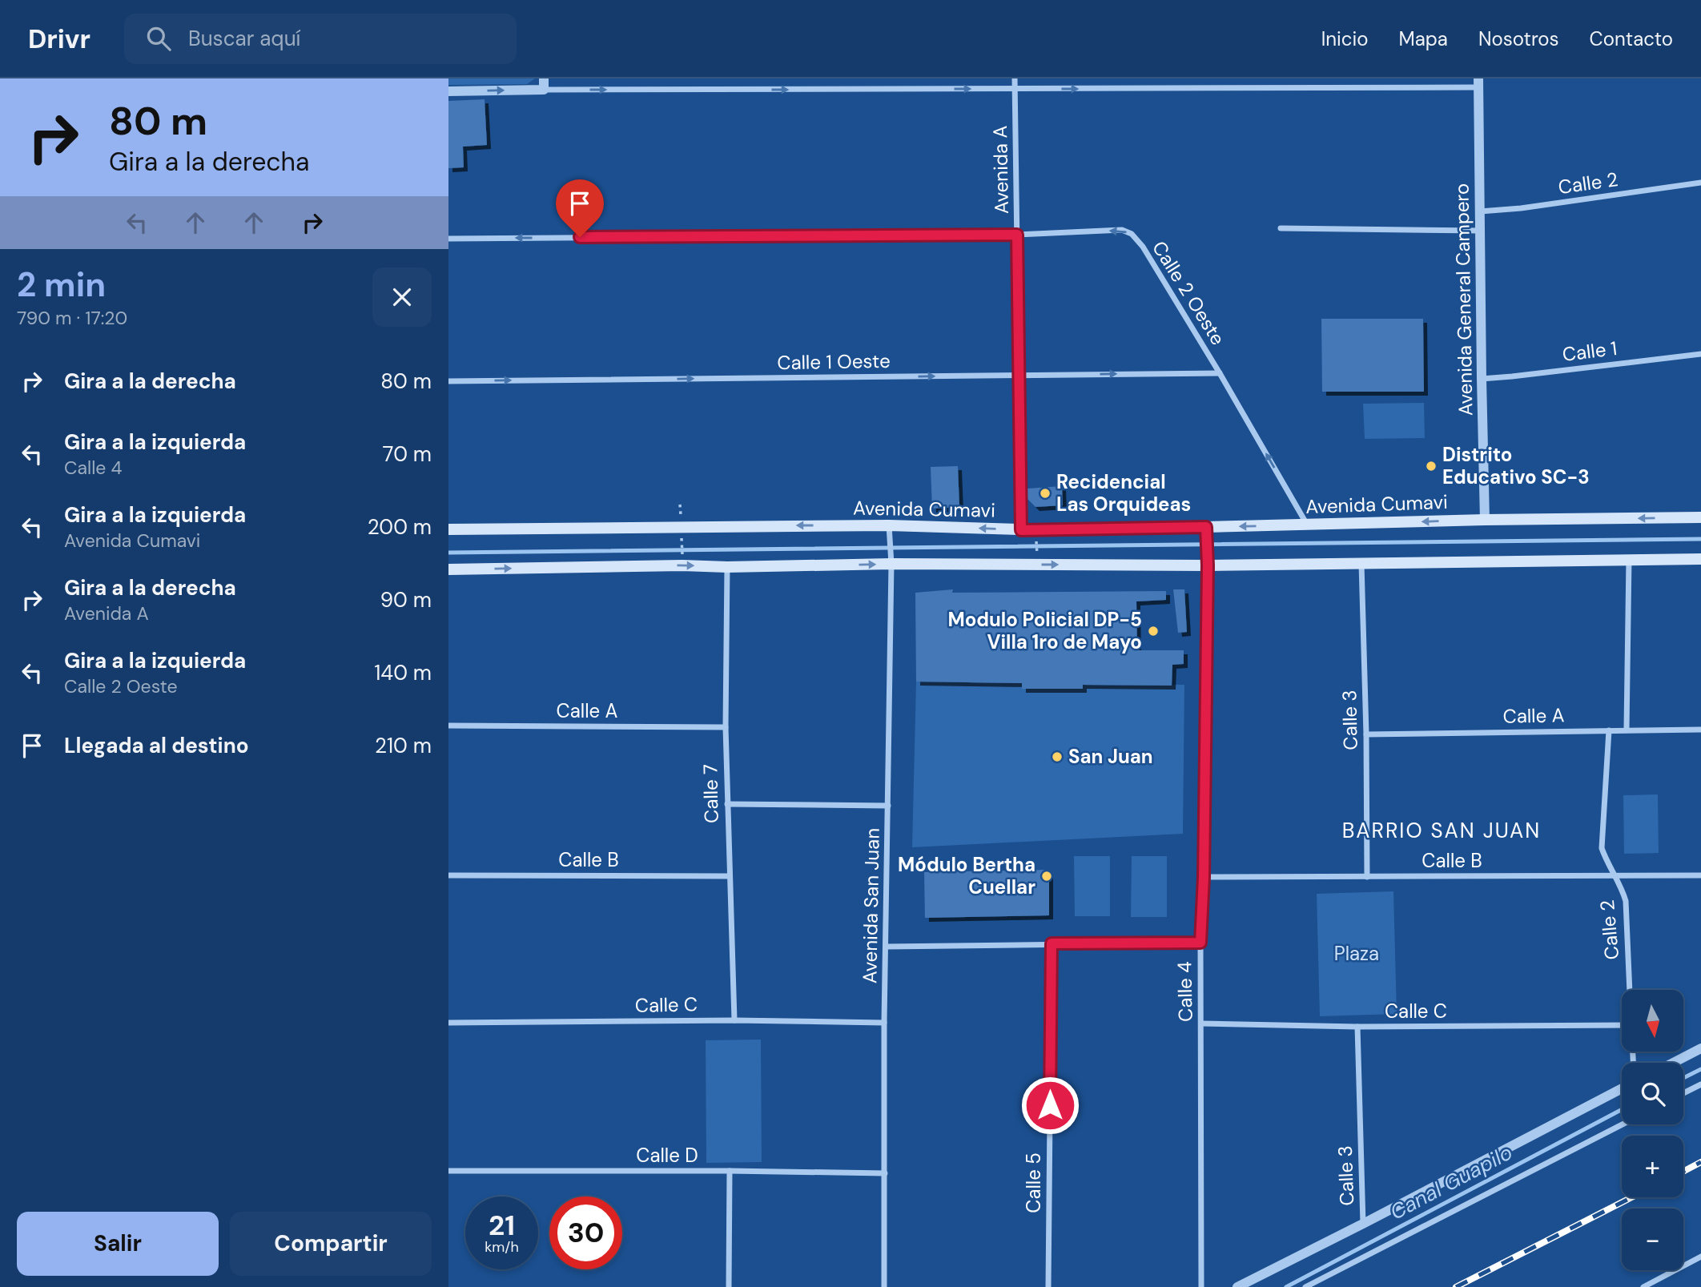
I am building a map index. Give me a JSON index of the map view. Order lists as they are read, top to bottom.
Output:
{
  "streets": {
    "main road": ["Avenida Cumavi"],
    "street": [
      "Avenida A",
      "Calle 2",
      "Calle 2 Oeste",
      "Avenida General Campero",
      "Calle 1",
      "Calle 1 Oeste",
      "Calle A",
      "Calle 3",
      "Calle 7",
      "Calle B",
      "Avenida San Juan",
      "Calle 4",
      "Calle C",
      "Calle D",
      "Calle 5"
    ]
  },
  "crossings": [
    ["Avenida A", "Calle 2 Oeste"],
    ["Avenida A", "Calle 1 Oeste"],
    ["Avenida A", "Avenida Cumavi"],
    ["Calle 2", "Avenida General Campero"],
    ["Calle 2", "Calle A"],
    ["Calle 2", "Calle B"],
    ["Calle 2 Oeste", "Calle 1 Oeste"],
    ["Calle 2 Oeste", "Avenida Cumavi"],
    ["Avenida General Campero", "Calle 1"],
    ["Avenida General Campero", "Avenida Cumavi"],
    ["Avenida Cumavi", "Avenida San Juan"],
    ["Avenida Cumavi", "Calle 4"],
    ["Calle A", "Calle 3"],
    ["Calle A", "Calle 7"],
    ["Calle 3", "Calle B"],
    ["Calle 3", "Calle C"],
    ["Calle 7", "Calle B"],
    ["Calle 7", "Calle C"],
    ["Calle B", "Calle 4"],
    ["Avenida San Juan", "Calle C"],
    ["Avenida San Juan", "Calle D"],
    ["Calle 4", "Calle C"]
  ],
  "one_way": ["Calle 2 Oeste", "Calle 1 Oeste"],
  "districts": ["BARRIO SAN JUAN"],
  "water": ["Canal Guapilo"],
  "parks": ["Plaza"],
  "places": [
    "Distrito Educativo SC-3",
    "Recidencial Las Orquideas",
    "Modulo Policial DP-5 Villa 1ro de Mayo",
    "San Juan",
    "Módulo Bertha Cuellar"
  ],
  "north": "bottom",
  "page": {
    "header": "Drivr",
    "search": "Buscar aquí",
    "nav": [
      "Inicio",
      "Mapa",
      "Nosotros",
      "Contacto"
    ],
    "turn": ["80 m", "Gira a la derecha"],
    "heading": ["2 min", "790 m · 17:20"],
    "list": [
      {
        "name": "Gira a la derecha",
        "value": "80 m"
      },
      {
        "name": "Gira a la izquierda",
        "note": "Calle 4",
        "value": "70 m"
      },
      {
        "name": "Gira a la izquierda",
        "note": "Avenida Cumavi",
        "value": "200 m"
      },
      {
        "name": "Gira a la derecha",
        "note": "Avenida A",
        "value": "90 m"
      },
      {
        "name": "Gira a la izquierda",
        "note": "Calle 2 Oeste",
        "value": "140 m"
      },
      {
        "name": "Llegada al destino",
        "value": "210 m"
      }
    ],
    "map_buttons": ["+", "−"],
    "speed": "21 km/h",
    "limit": "30",
    "buttons": ["Salir", "Compartir"]
  }
}
